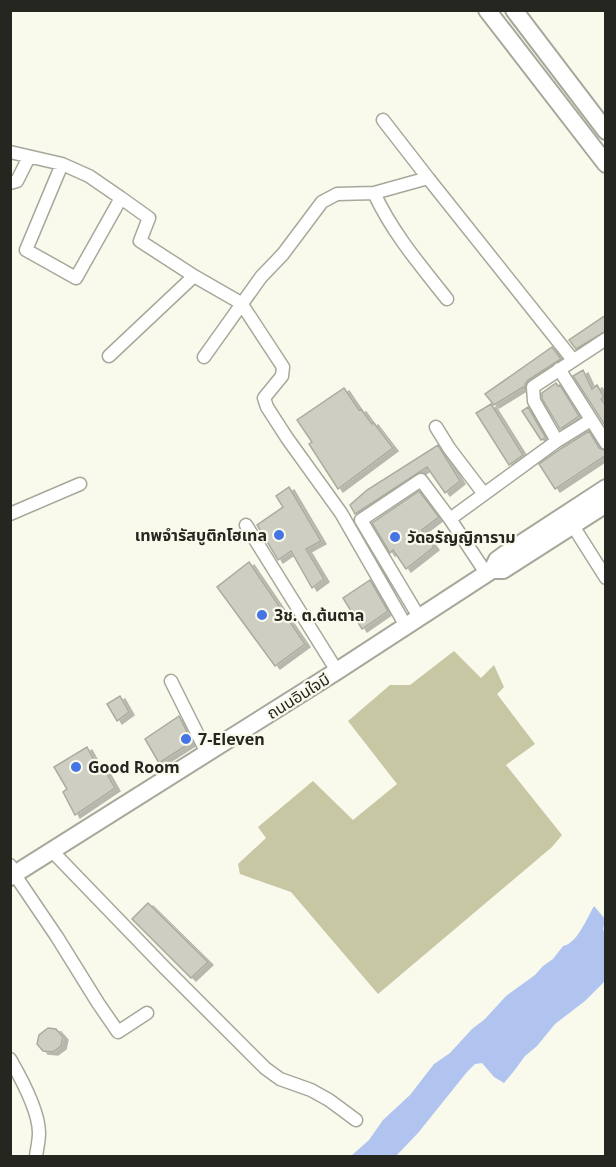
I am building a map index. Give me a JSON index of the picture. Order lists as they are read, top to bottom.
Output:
{
  "streets": {
    "main road": ["ถนนอินใจมี"]
  },
  "places": [
    "เทพจำรัสบูติกโฮเทล",
    "วัดอรัญญิการาม",
    "3ช. ต.ต้นตาล",
    "7-Eleven",
    "Good Room"
  ]
}
